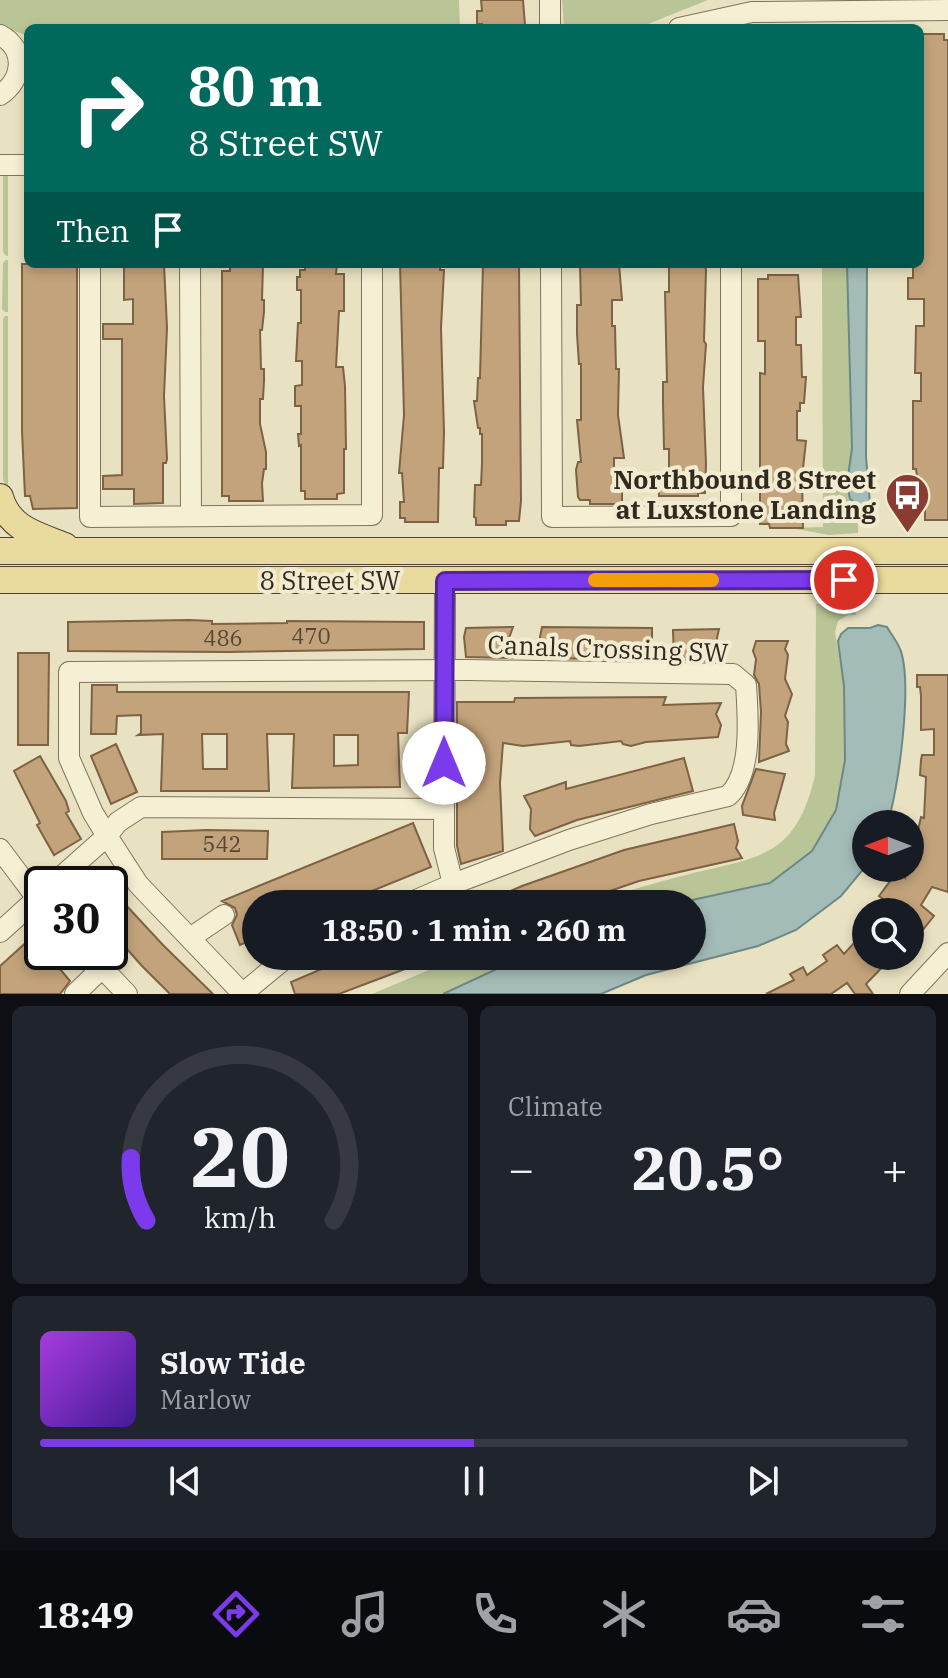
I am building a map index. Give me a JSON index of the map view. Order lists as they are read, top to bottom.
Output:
{
  "streets": {
    "main road": ["8 Street SW"],
    "street": ["Canals Crossing SW"]
  },
  "places": {
    "bus stop": ["Northbound 8 Street at Luxstone Landing"]
  },
  "house_numbers": ["470", "486", "542"],
  "north": "left",
  "page": {
    "turn": ["80 m", "8 Street SW"],
    "then": "Then",
    "limit": "30",
    "trip": "18:50 · 1 min · 260 m",
    "tile": "Climate",
    "heat": ["−", "20.5°", "+"],
    "song": ["Slow Tide", "Marlow"],
    "tabs": "18:49",
    "gauge": ["20", "km/h"]
  }
}
